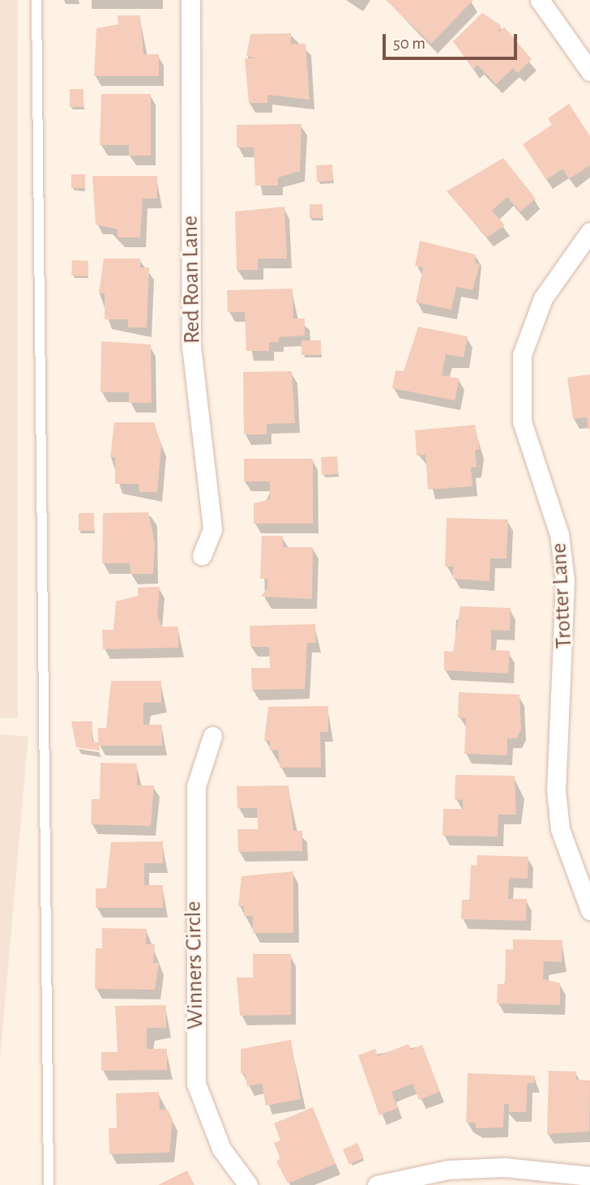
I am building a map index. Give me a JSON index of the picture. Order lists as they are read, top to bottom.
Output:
{
  "streets": {
    "street": ["Red Roan Lane", "Trotter Lane", "Winners Circle"]
  },
  "scale_bar": "50 m"
}
